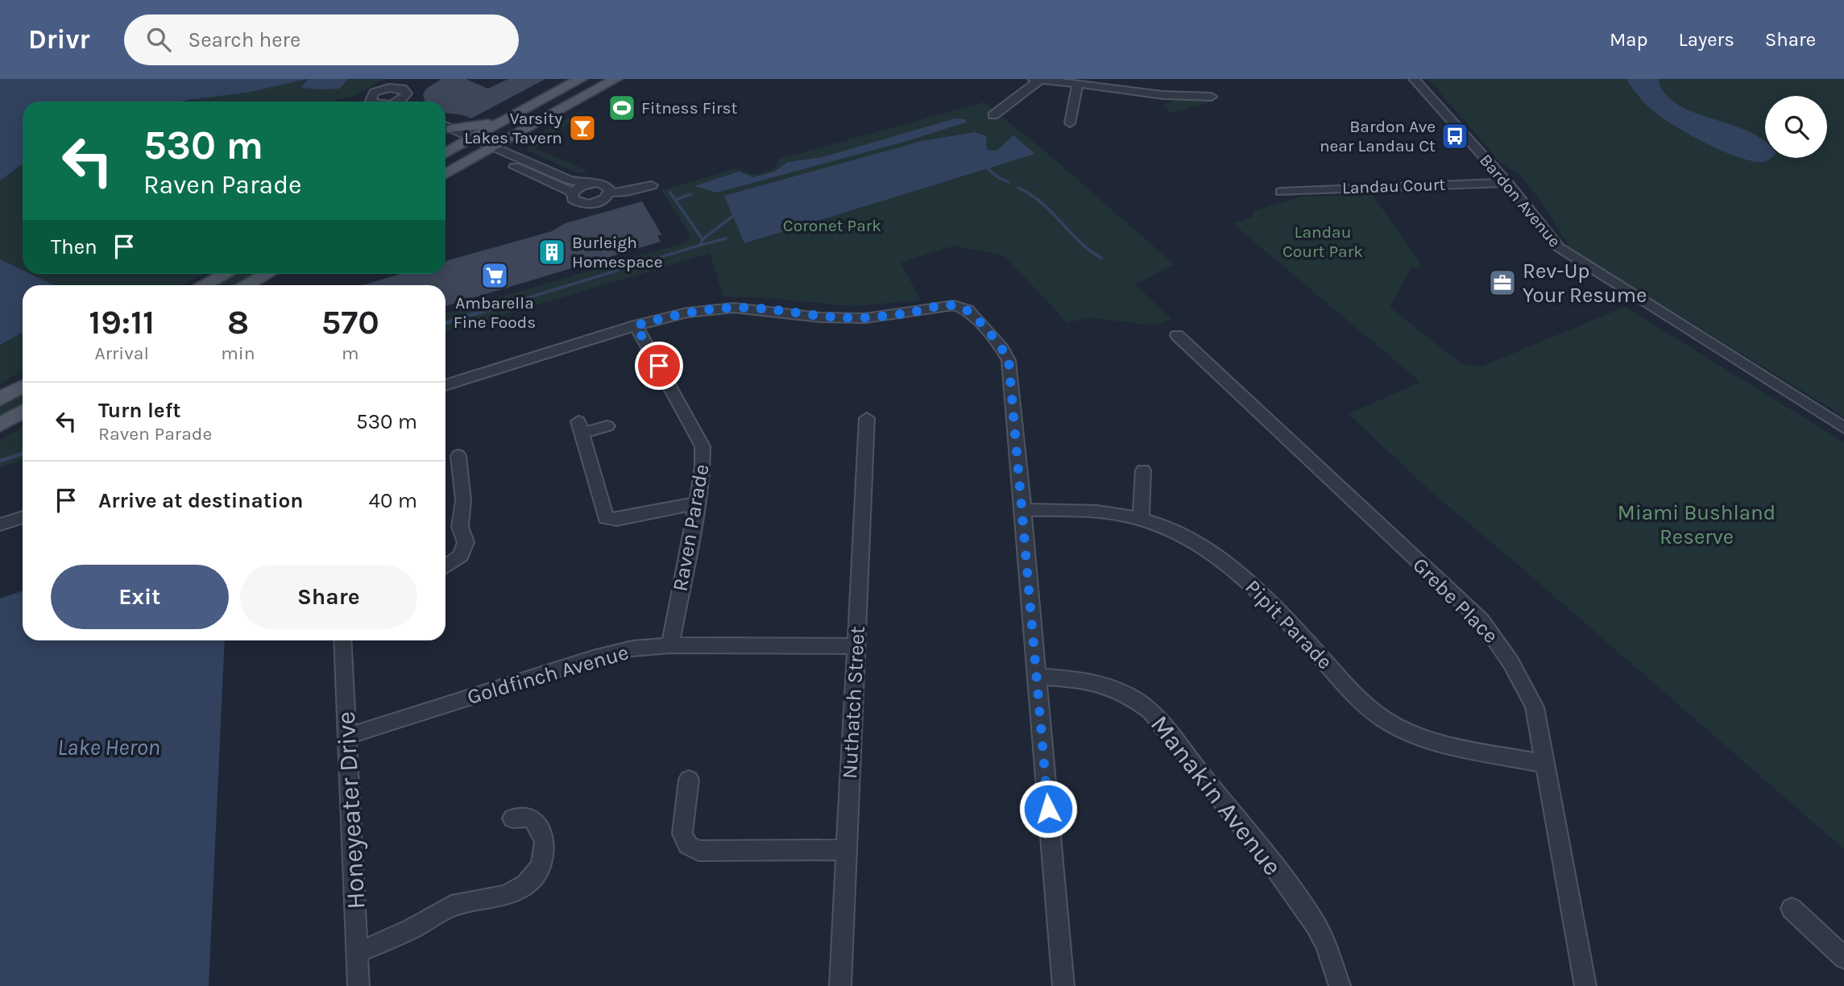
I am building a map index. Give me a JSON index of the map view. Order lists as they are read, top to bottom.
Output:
{
  "streets": {
    "street": [
      "Landau Court",
      "Bardon Avenue",
      "Raven Parade",
      "Grebe Place",
      "Pipit Parade",
      "Goldfinch Avenue",
      "Nuthatch Street",
      "Manakin Avenue",
      "Honeyeater Drive"
    ]
  },
  "crossings": [
    ["Landau Court", "Bardon Avenue"],
    ["Raven Parade", "Goldfinch Avenue"],
    ["Grebe Place", "Pipit Parade"],
    ["Goldfinch Avenue", "Nuthatch Street"],
    ["Goldfinch Avenue", "Honeyeater Drive"]
  ],
  "water": ["Lake Heron"],
  "parks": ["Coronet Park", "Landau Court Park", "Miami Bushland Reserve"],
  "places": {
    "sports": ["Fitness First"],
    "bar": ["Varsity Lakes Tavern"],
    "bus stop": ["Bardon Ave near Landau Ct"],
    "building": ["Burleigh Homespace"],
    "supermarket": ["Ambarella Fine Foods"],
    "office": ["Rev-Up Your Resume"]
  },
  "page": {
    "header": "Drivr",
    "search": "Search here",
    "nav": ["Map", "Layers", "Share"],
    "turn": ["530 m", "Raven Parade"],
    "then": "Then",
    "eta": [
      "19:11",
      "Arrival",
      "8",
      "min",
      "570",
      "m"
    ],
    "list": [
      {
        "name": "Turn left",
        "note": "Raven Parade",
        "value": "530 m"
      },
      {
        "name": "Arrive at destination",
        "value": "40 m"
      }
    ],
    "buttons": ["Exit", "Share"]
  }
}
